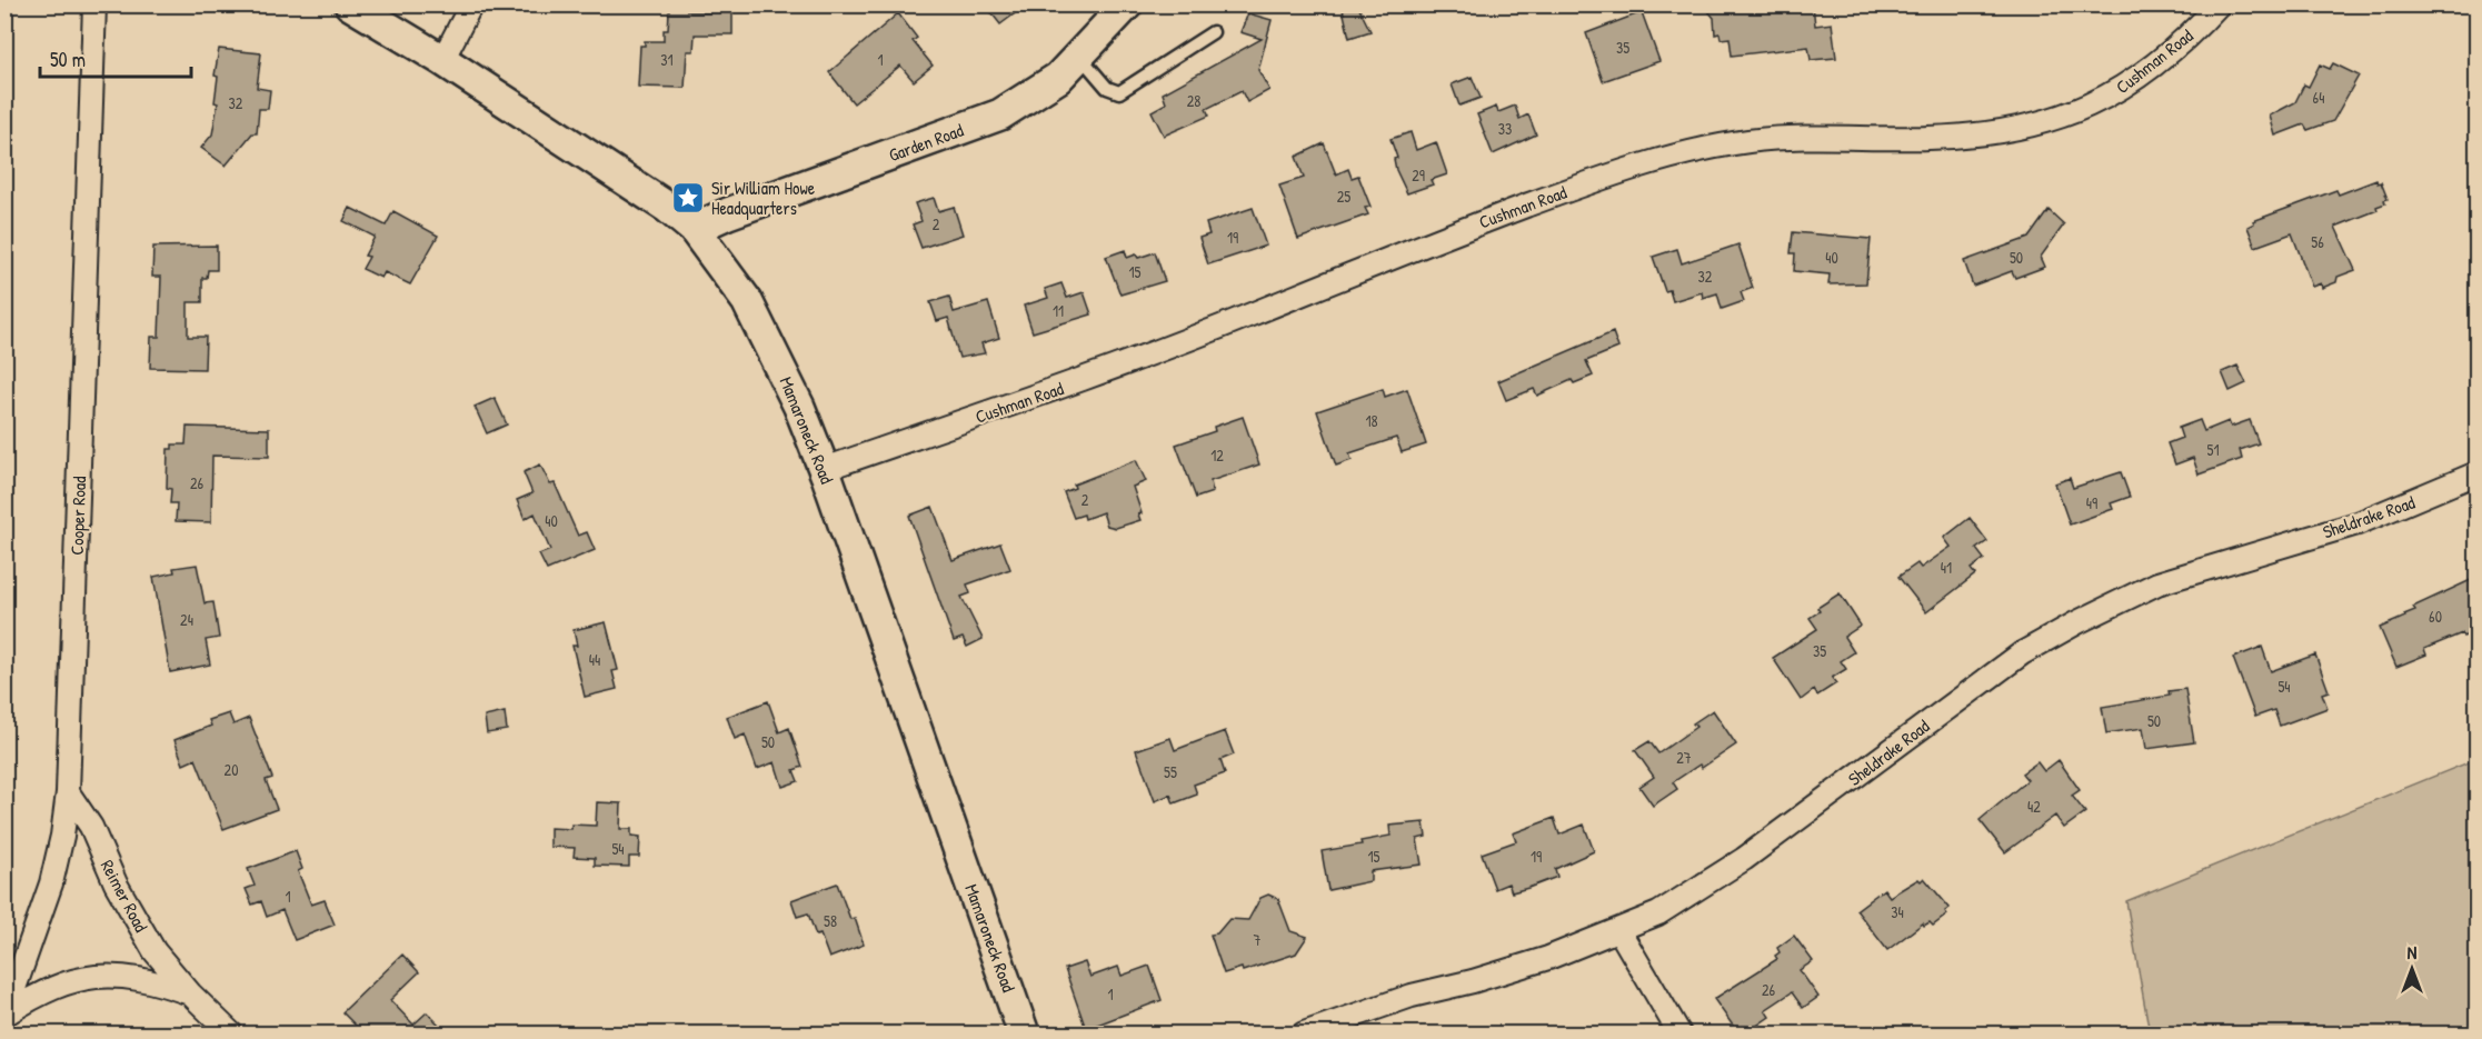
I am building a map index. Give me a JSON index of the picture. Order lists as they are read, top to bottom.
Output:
{
  "streets": {
    "street": [
      "Cushman Road",
      "Garden Road",
      "Mamaroneck Road",
      "Cooper Road",
      "Sheldrake Road",
      "Reimer Road"
    ]
  },
  "crossings": [
    ["Cushman Road", "Mamaroneck Road"],
    ["Garden Road", "Mamaroneck Road"],
    ["Cooper Road", "Reimer Road"]
  ],
  "places": {
    "place": ["Sir William Howe Headquarters"]
  },
  "house_numbers": [
    "35",
    "31",
    "1",
    "64",
    "28",
    "32",
    "33",
    "29",
    "25",
    "2",
    "19",
    "56",
    "40",
    "50",
    "15",
    "32",
    "11",
    "18",
    "51",
    "12",
    "26",
    "2",
    "49",
    "40",
    "41",
    "60",
    "24",
    "35",
    "44",
    "54",
    "50",
    "50",
    "27",
    "20",
    "55",
    "42",
    "54",
    "15",
    "19",
    "1",
    "34",
    "58",
    "7",
    "26",
    "1"
  ],
  "scale_bar": "50 m",
  "north": "top"
}
